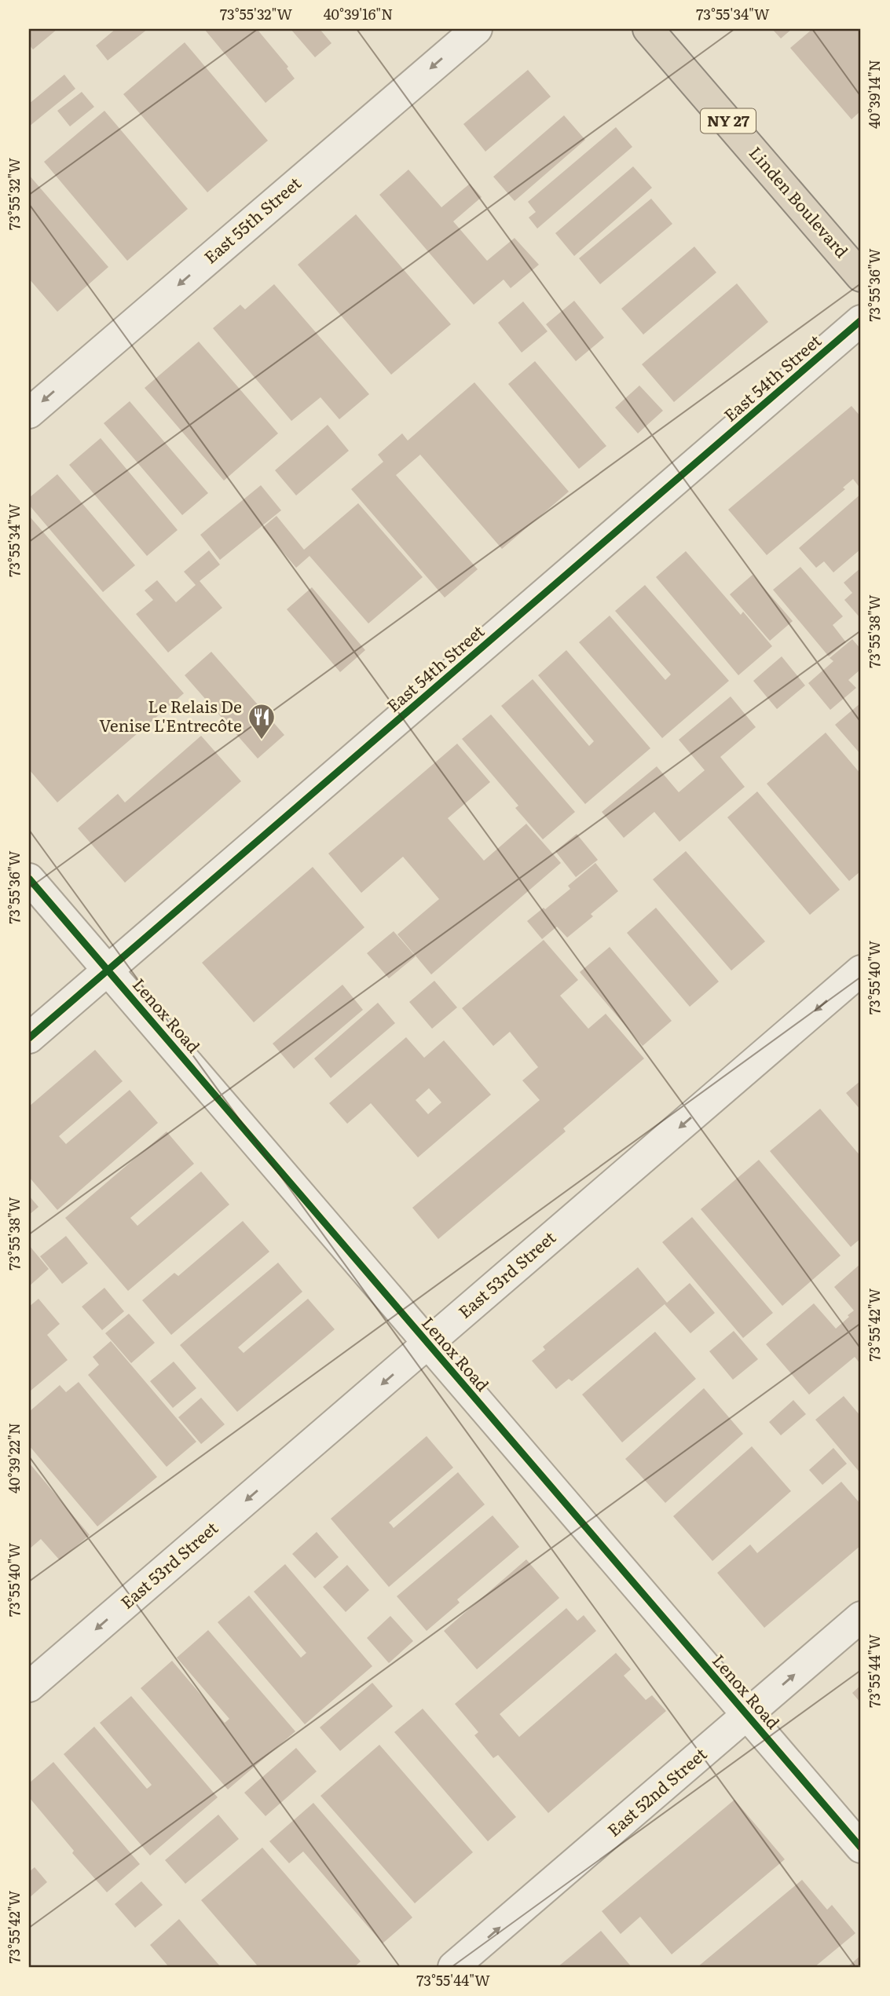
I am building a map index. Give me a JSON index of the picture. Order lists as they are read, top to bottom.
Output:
{
  "streets": {
    "highway": ["NY 27", "Linden Boulevard"],
    "street": [
      "East 55th Street",
      "East 54th Street",
      "Lenox Road",
      "East 53rd Street",
      "East 52nd Street"
    ]
  },
  "crossings": [
    ["East 54th Street", "Lenox Road"],
    ["Lenox Road", "East 53rd Street"],
    ["Lenox Road", "East 52nd Street"]
  ],
  "one_way": ["East 55th Street", "East 53rd Street", "East 52nd Street"],
  "places": {
    "restaurant": ["Le Relais De Venise L'Entrecôte"]
  },
  "coordinates": [
    "73°55'32\"W",
    "40°39'16\"N",
    "73°55'34\"W",
    "40°39'14\"N",
    "73°55'36\"W",
    "73°55'38\"W",
    "73°55'40\"W",
    "73°55'42\"W",
    "40°39'22\"N",
    "73°55'44\"W"
  ]
}
